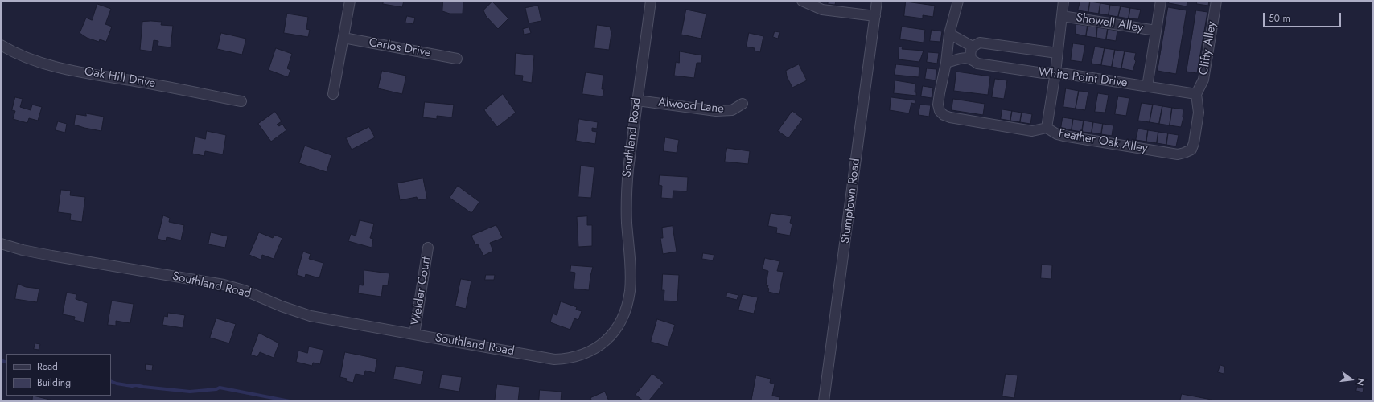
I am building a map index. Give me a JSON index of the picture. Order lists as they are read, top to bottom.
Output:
{
  "streets": {
    "street": [
      "Showell Alley",
      "Carlos Drive",
      "Clifty Alley",
      "Oak Hill Drive",
      "White Point Drive",
      "Alwood Lane",
      "Southland Road",
      "Feather Oak Alley",
      "Stumptown Road",
      "Welder Court"
    ]
  },
  "crossings": [
    ["Clifty Alley", "White Point Drive"],
    ["Clifty Alley", "Feather Oak Alley"],
    ["White Point Drive", "Feather Oak Alley"],
    ["Alwood Lane", "Southland Road"],
    ["Southland Road", "Welder Court"]
  ],
  "legend": ["Road", "Building"],
  "scale_bar": "50 m",
  "north": "right"
}
